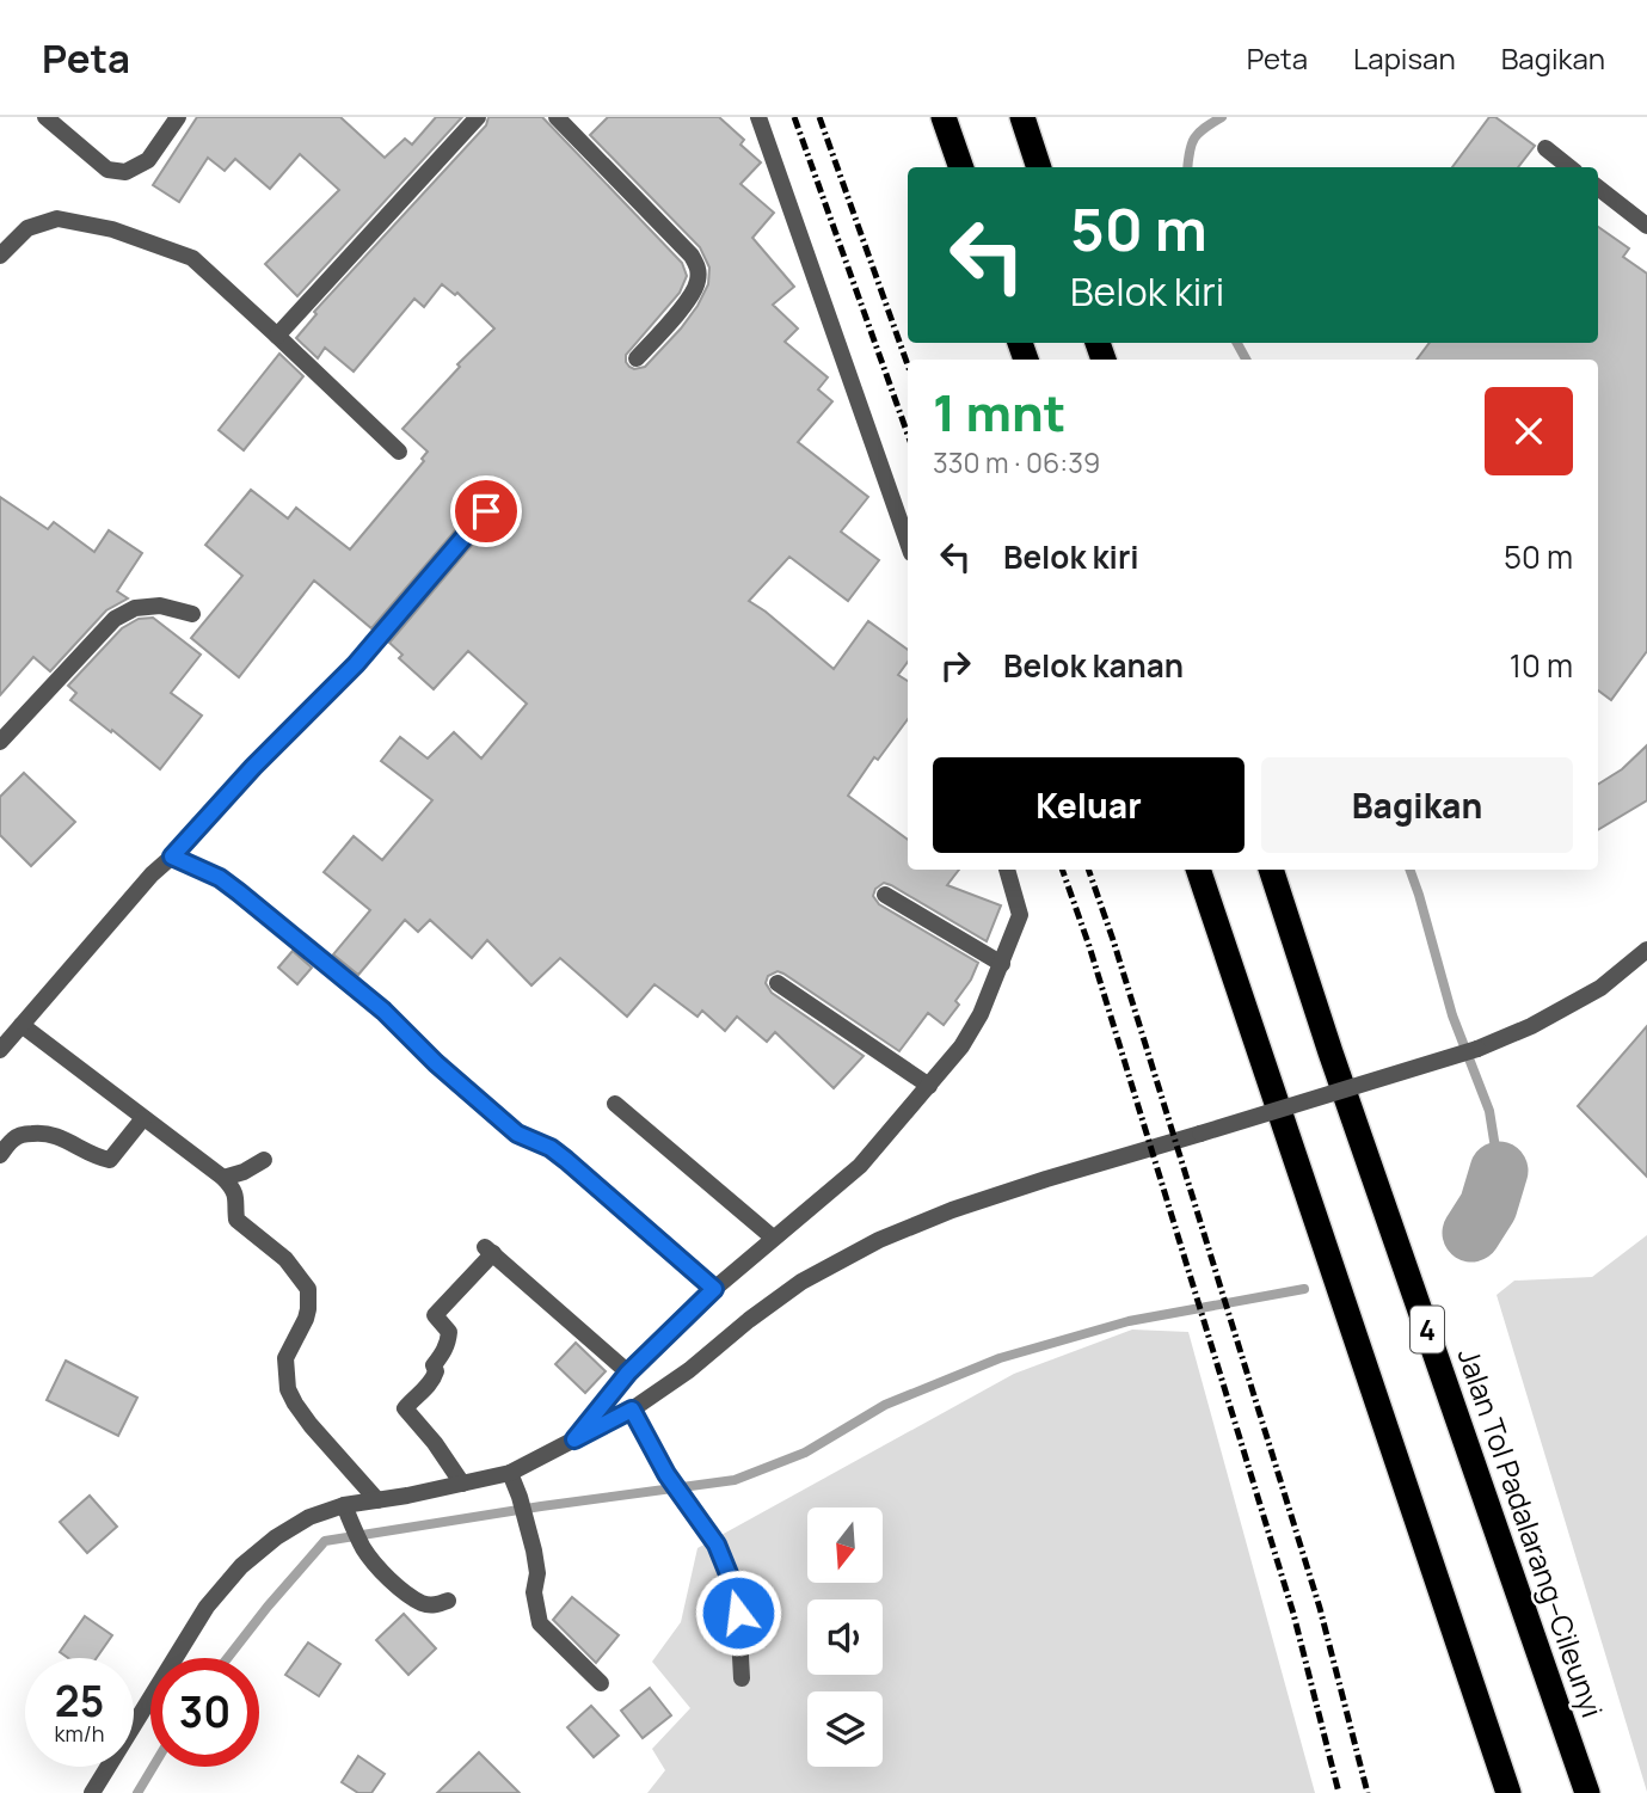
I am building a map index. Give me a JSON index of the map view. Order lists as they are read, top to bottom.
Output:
{
  "streets": {
    "highway": ["4", "Jalan Tol Padalarang–Cileunyi"]
  },
  "north": "bottom",
  "page": {
    "header": "Peta",
    "nav": ["Peta", "Lapisan", "Bagikan"],
    "turn": ["50 m", "Belok kiri"],
    "heading": ["1 mnt", "330 m · 06:39"],
    "list": [
      {
        "name": "Belok kiri",
        "value": "50 m"
      },
      {
        "name": "Belok kanan",
        "value": "10 m"
      }
    ],
    "buttons": ["Keluar", "Bagikan"],
    "speed": "25 km/h",
    "limit": "30"
  }
}
